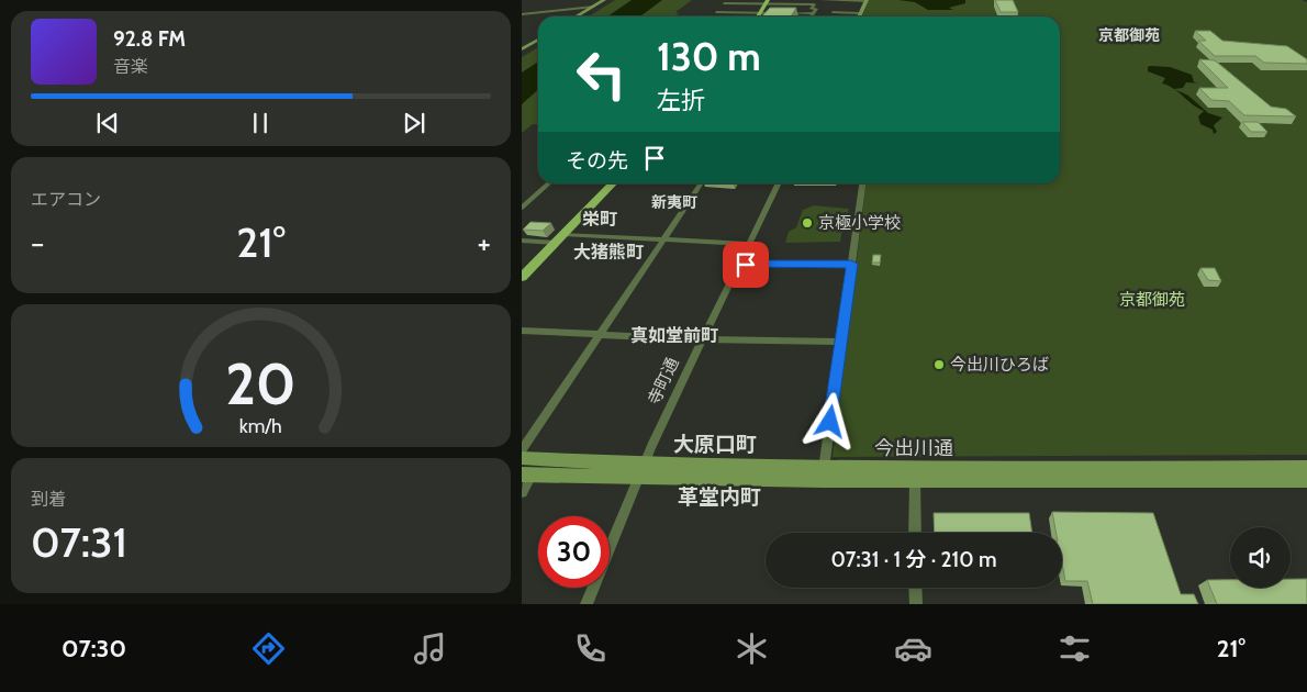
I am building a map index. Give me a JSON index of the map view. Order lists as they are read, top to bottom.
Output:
{
  "streets": {
    "main road": ["今出川通"],
    "street": ["寺町通"]
  },
  "crossings": [
    ["寺町通", "今出川通"]
  ],
  "districts": [
    "京都御苑",
    "新夷町",
    "栄町",
    "大猪熊町",
    "真如堂前町",
    "大原口町",
    "革堂内町"
  ],
  "parks": ["京都御苑"],
  "places": ["京極小学校", "今出川ひろば"],
  "page": {
    "turn": ["130 m", "左折"],
    "song": ["92.8 FM", "音楽"],
    "then": "その先",
    "tile": [
      "エアコン",
      ["到着", "07:31"]
    ],
    "heat": ["−", "21°", "+"],
    "limit": "30",
    "trip": "07:31 · 1 分 · 210 m",
    "tabs": ["07:30", "21°"],
    "gauge": ["20", "km/h"]
  }
}
